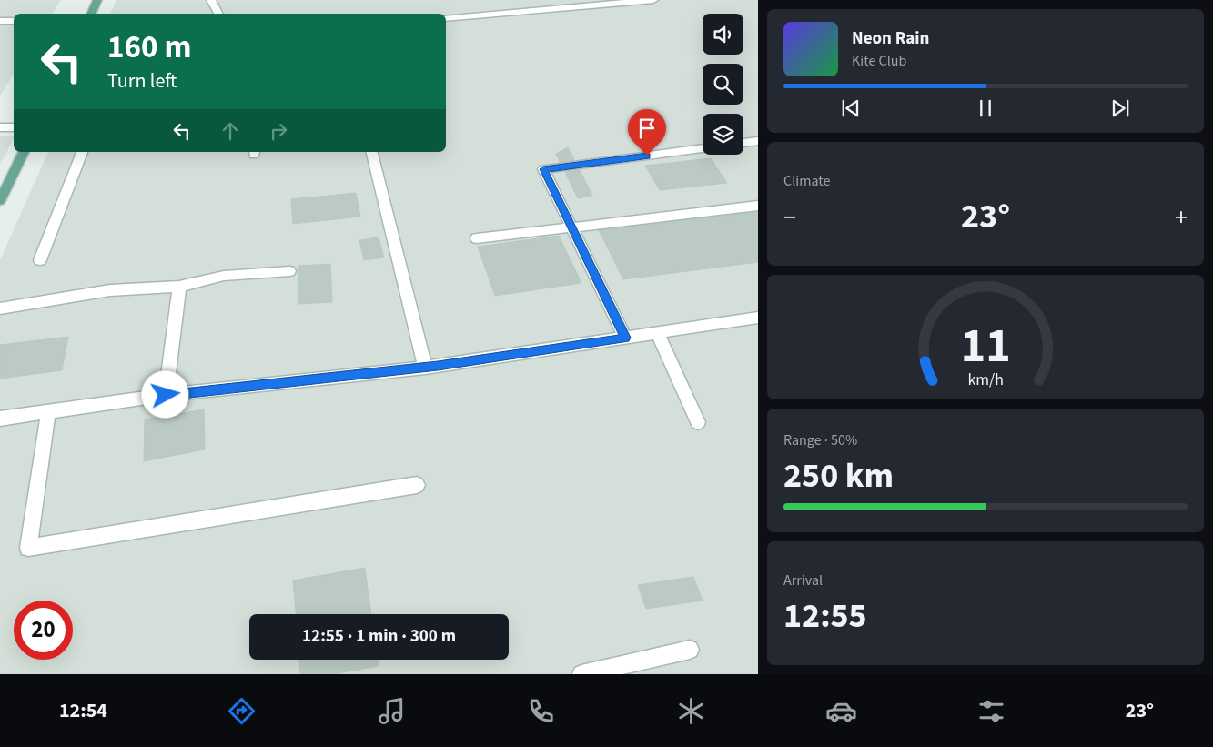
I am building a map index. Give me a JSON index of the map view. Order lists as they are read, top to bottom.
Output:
{
  "page": {
    "turn": ["160 m", "Turn left"],
    "song": ["Neon Rain", "Kite Club"],
    "tile": [
      "Climate",
      ["Range · 50%", "250 km"],
      ["Arrival", "12:55"]
    ],
    "heat": ["−", "23°", "+"],
    "limit": "20",
    "trip": "12:55 · 1 min · 300 m",
    "tabs": ["12:54", "23°"],
    "gauge": ["11", "km/h"]
  }
}
